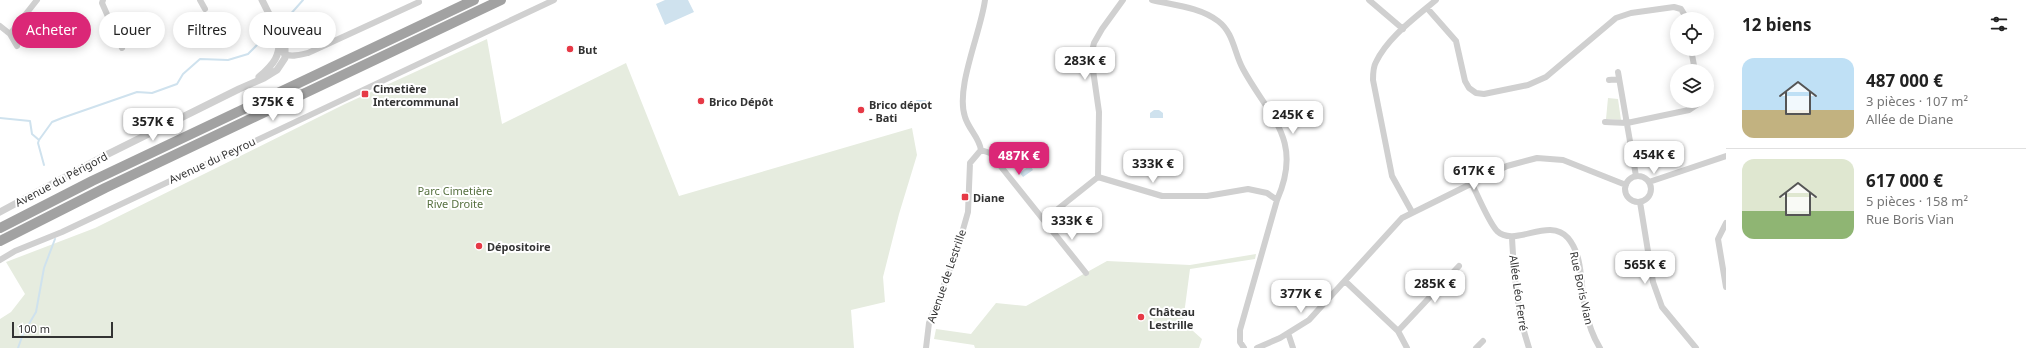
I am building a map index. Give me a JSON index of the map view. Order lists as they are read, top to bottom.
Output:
{
  "streets": {
    "street": [
      "Avenue du Peyrou",
      "Avenue du Périgord",
      "Avenue de Lestrille",
      "Rue Boris Vian",
      "Allée Léo Ferré"
    ]
  },
  "crossings": [
    ["Rue Boris Vian", "Allée Léo Ferré"]
  ],
  "parks": ["Parc Cimetière Rive Droite"],
  "places": {
    "other": [
      "But",
      "Brico Dépôt",
      "Brico dépot - Bati",
      "Dépositoire",
      "Château Lestrille"
    ],
    "transit": ["Cimetière Intercommunal", "Diane"]
  },
  "scale_bar": "100 m",
  "page": {
    "heading": "12 biens",
    "chip": [
      "Acheter",
      "Louer",
      "Filtres",
      "Nouveau"
    ],
    "price": [
      "283K €",
      "375K €",
      "245K €",
      "357K €",
      "454K €",
      "487K €",
      "333K €",
      "617K €",
      "333K €",
      "565K €",
      "285K €",
      "377K €"
    ],
    "list": [
      {
        "name": "487 000 €",
        "note": "3 pièces · 107 m² · Allée de Diane"
      },
      {
        "name": "617 000 €",
        "note": "5 pièces · 158 m² · Rue Boris Vian"
      }
    ],
    "scale": "100 m"
  }
}
